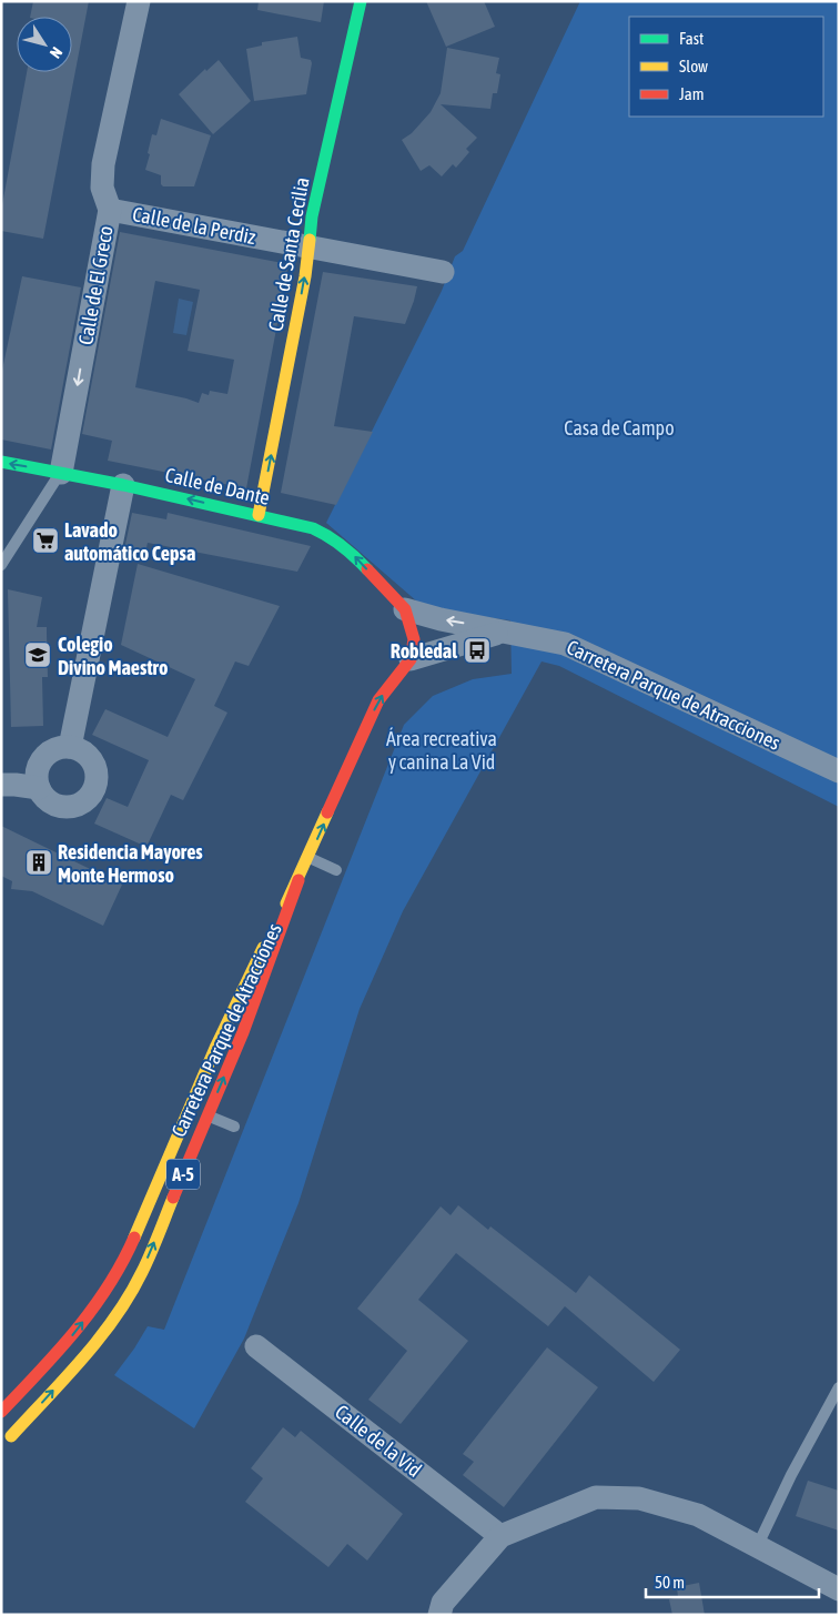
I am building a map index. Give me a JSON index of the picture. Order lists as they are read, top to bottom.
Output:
{
  "streets": {
    "main road": [
      "Calle de Santa Cecilia",
      "Calle de Dante",
      "Carretera Parque de Atracciones",
      "A-5"
    ],
    "street": ["Calle de la Perdiz", "Calle de El Greco", "Calle de la Vid"]
  },
  "crossings": [
    ["Calle de la Perdiz", "Calle de Santa Cecilia"],
    ["Calle de la Perdiz", "Calle de El Greco"],
    ["Calle de Santa Cecilia", "Calle de Dante"],
    ["Calle de El Greco", "Calle de Dante"],
    ["Calle de Dante", "Carretera Parque de Atracciones"],
    ["Carretera Parque de Atracciones", "A-5"]
  ],
  "one_way": [
    "Calle de Santa Cecilia",
    "Calle de El Greco",
    "Calle de Dante",
    "Carretera Parque de Atracciones"
  ],
  "parks": ["Casa de Campo", "Área recreativa y canina La Vid"],
  "places": {
    "supermarket": ["Lavado automático Cepsa"],
    "bus stop": ["Robledal"],
    "school or university": ["Colegio Divino Maestro"],
    "building": ["Residencia Mayores Monte Hermoso"]
  },
  "legend": ["Fast", "Slow", "Jam"],
  "scale_bar": "50 m",
  "north": "bottom right"
}
